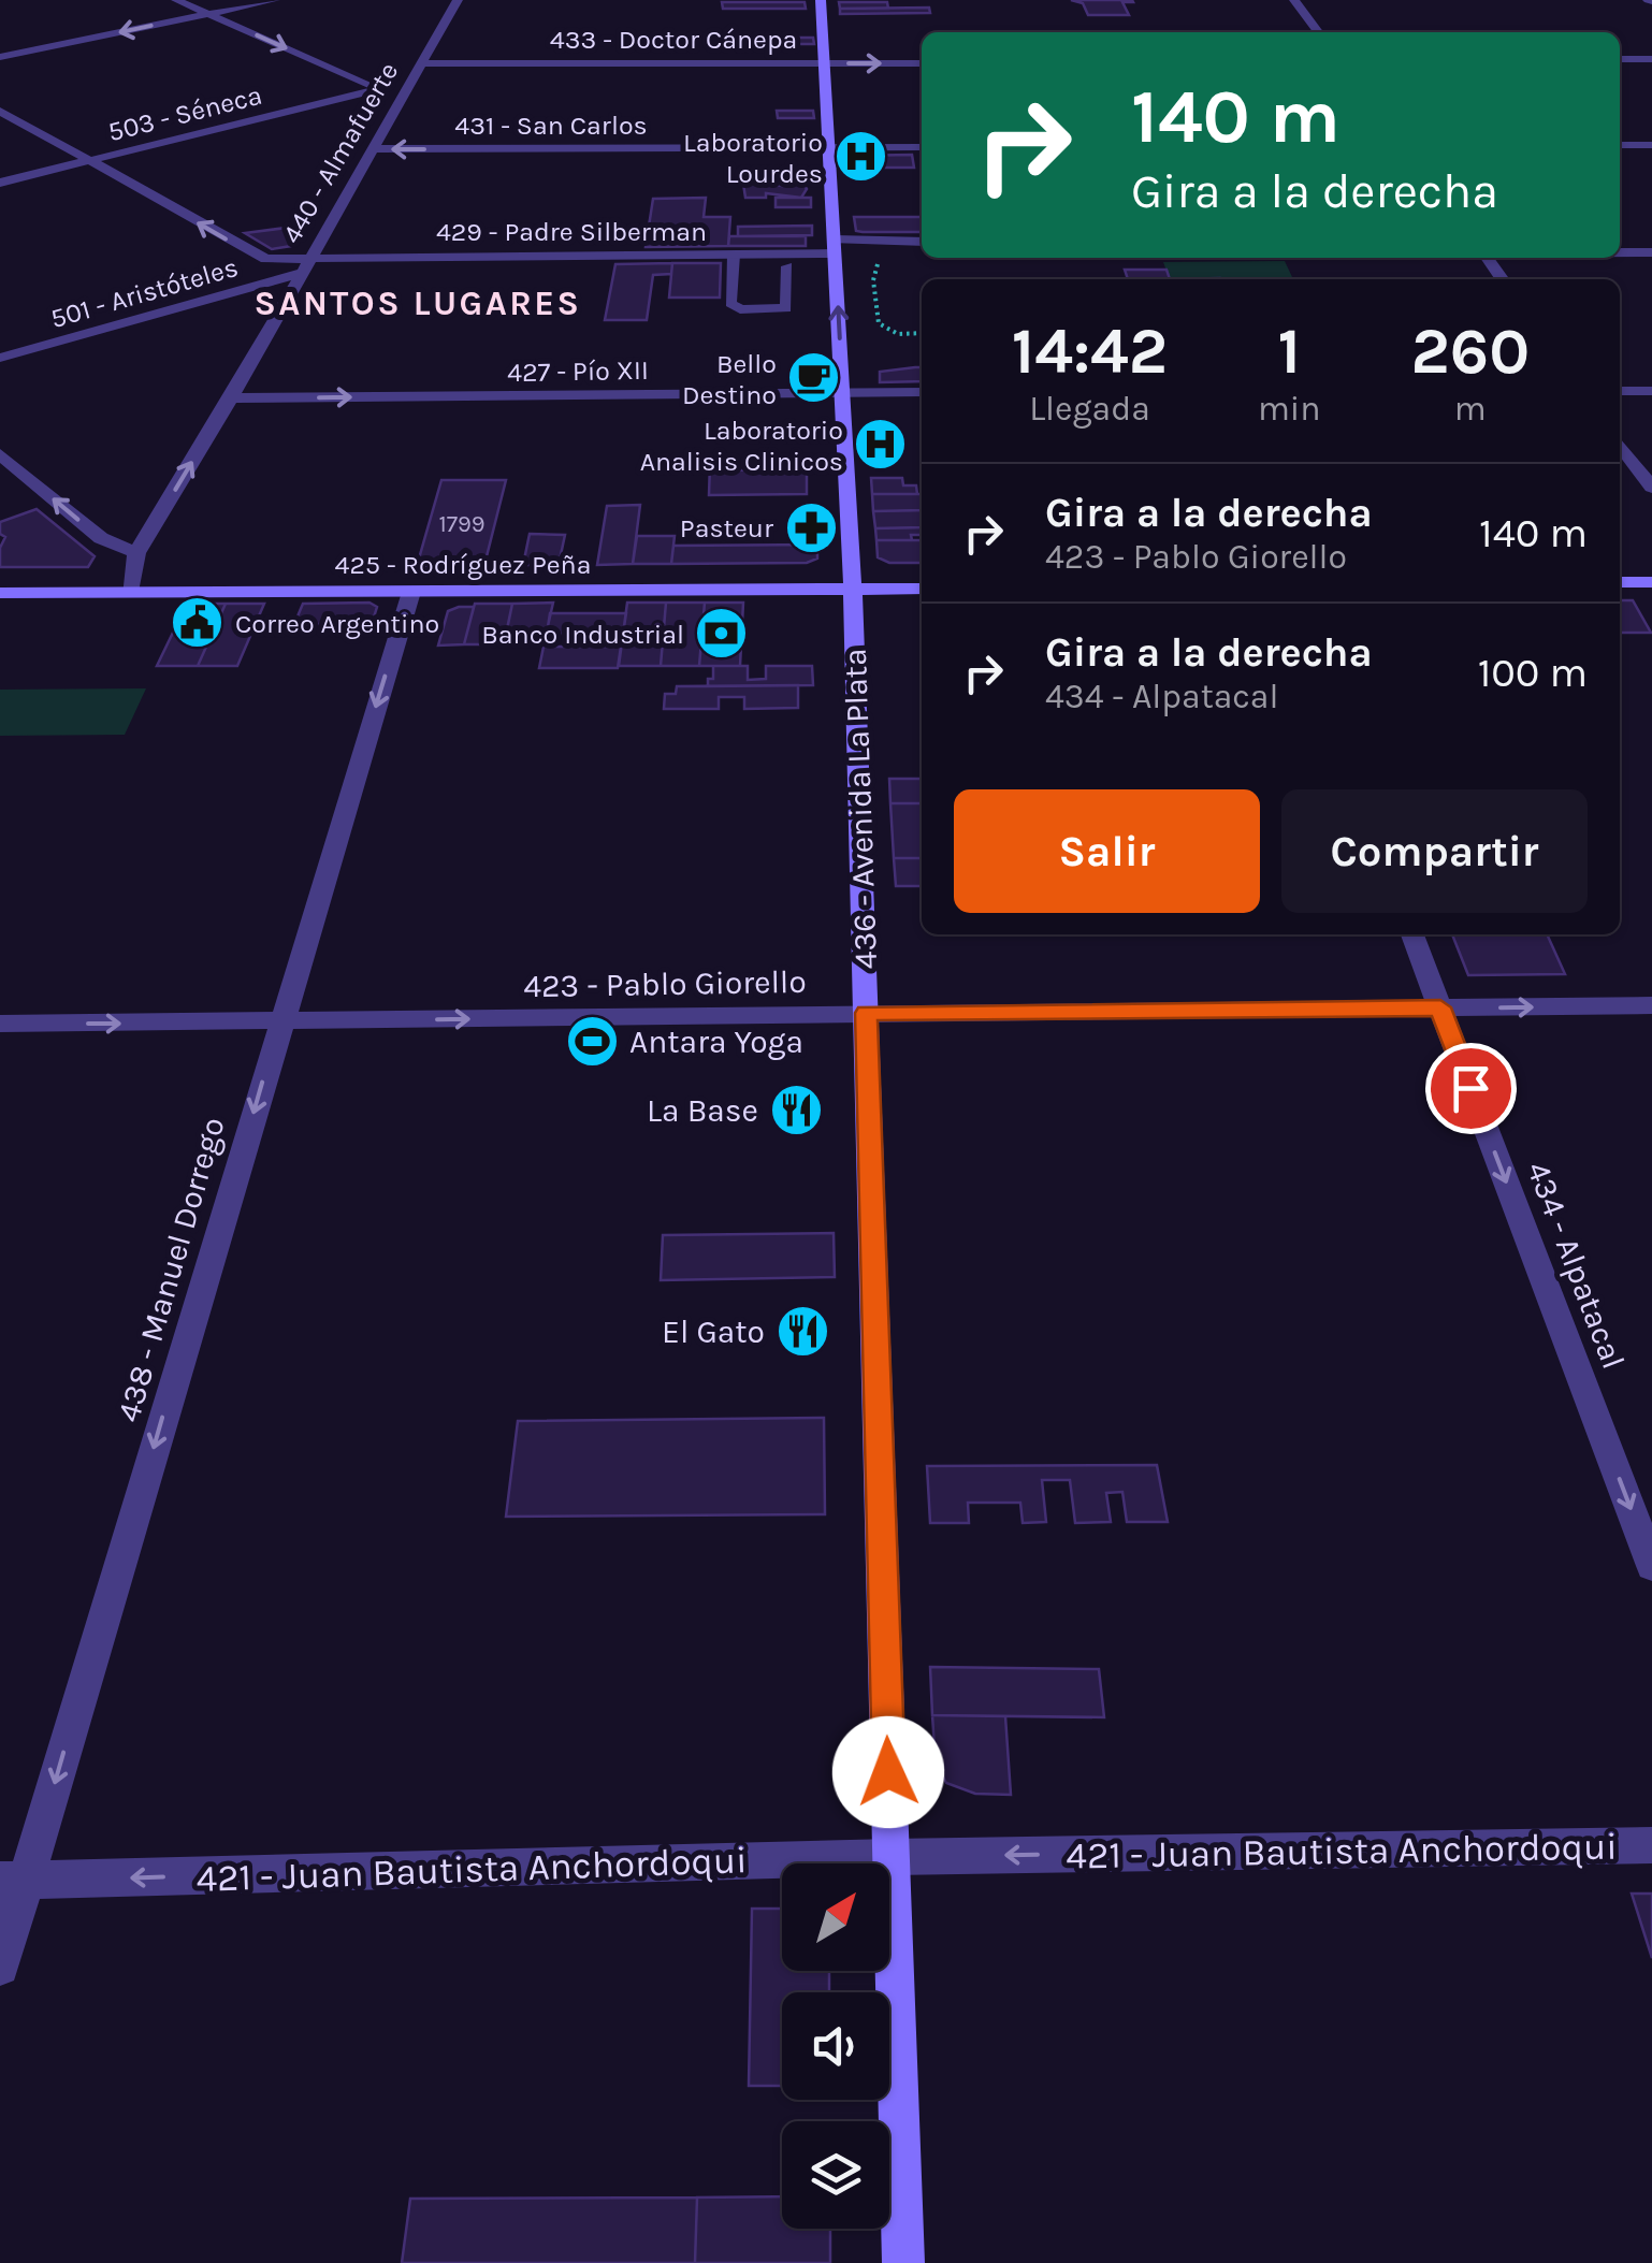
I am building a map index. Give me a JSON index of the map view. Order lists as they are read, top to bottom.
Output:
{
  "streets": {
    "street": [
      "433 - Doctor Cánepa",
      "503 - Séneca",
      "431 - San Carlos",
      "440 - Almafuerte",
      "429 - Padre Silberman",
      "501 - Aristóteles",
      "427 - Pío XII",
      "425 - Rodríguez Peña",
      "436 - Avenida La Plata",
      "423 - Pablo Giorello",
      "434 - Alpatacal",
      "438 - Manuel Dorrego",
      "421 - Juan Bautista Anchordoqui"
    ]
  },
  "crossings": [
    ["433 - Doctor Cánepa", "440 - Almafuerte"],
    ["433 - Doctor Cánepa", "436 - Avenida La Plata"],
    ["431 - San Carlos", "440 - Almafuerte"],
    ["431 - San Carlos", "436 - Avenida La Plata"],
    ["440 - Almafuerte", "429 - Padre Silberman"],
    ["440 - Almafuerte", "501 - Aristóteles"],
    ["440 - Almafuerte", "427 - Pío XII"],
    ["440 - Almafuerte", "425 - Rodríguez Peña"],
    ["429 - Padre Silberman", "501 - Aristóteles"],
    ["429 - Padre Silberman", "436 - Avenida La Plata"],
    ["427 - Pío XII", "436 - Avenida La Plata"],
    ["425 - Rodríguez Peña", "436 - Avenida La Plata"],
    ["425 - Rodríguez Peña", "438 - Manuel Dorrego"],
    ["436 - Avenida La Plata", "423 - Pablo Giorello"],
    ["436 - Avenida La Plata", "421 - Juan Bautista Anchordoqui"],
    ["423 - Pablo Giorello", "434 - Alpatacal"],
    ["423 - Pablo Giorello", "438 - Manuel Dorrego"],
    ["438 - Manuel Dorrego", "421 - Juan Bautista Anchordoqui"]
  ],
  "one_way": [
    "431 - San Carlos",
    "427 - Pío XII",
    "423 - Pablo Giorello",
    "434 - Alpatacal",
    "438 - Manuel Dorrego",
    "421 - Juan Bautista Anchordoqui"
  ],
  "districts": ["SANTOS LUGARES"],
  "places": {
    "hospital": ["Laboratorio Lourdes", "Laboratorio Analisis Clinicos"],
    "cafe": ["Bello Destino"],
    "pharmacy": ["Pasteur"],
    "public building": ["Correo Argentino"],
    "bank": ["Banco Industrial"],
    "sports": ["Antara Yoga"],
    "restaurant": ["La Base", "El Gato"]
  },
  "house_numbers": ["1799"],
  "north": "top right",
  "page": {
    "turn": ["140 m", "Gira a la derecha"],
    "eta": [
      "14:42",
      "Llegada",
      "1",
      "min",
      "260",
      "m"
    ],
    "list": [
      {
        "name": "Gira a la derecha",
        "note": "423 - Pablo Giorello",
        "value": "140 m"
      },
      {
        "name": "Gira a la derecha",
        "note": "434 - Alpatacal",
        "value": "100 m"
      }
    ],
    "buttons": ["Salir", "Compartir"]
  }
}
